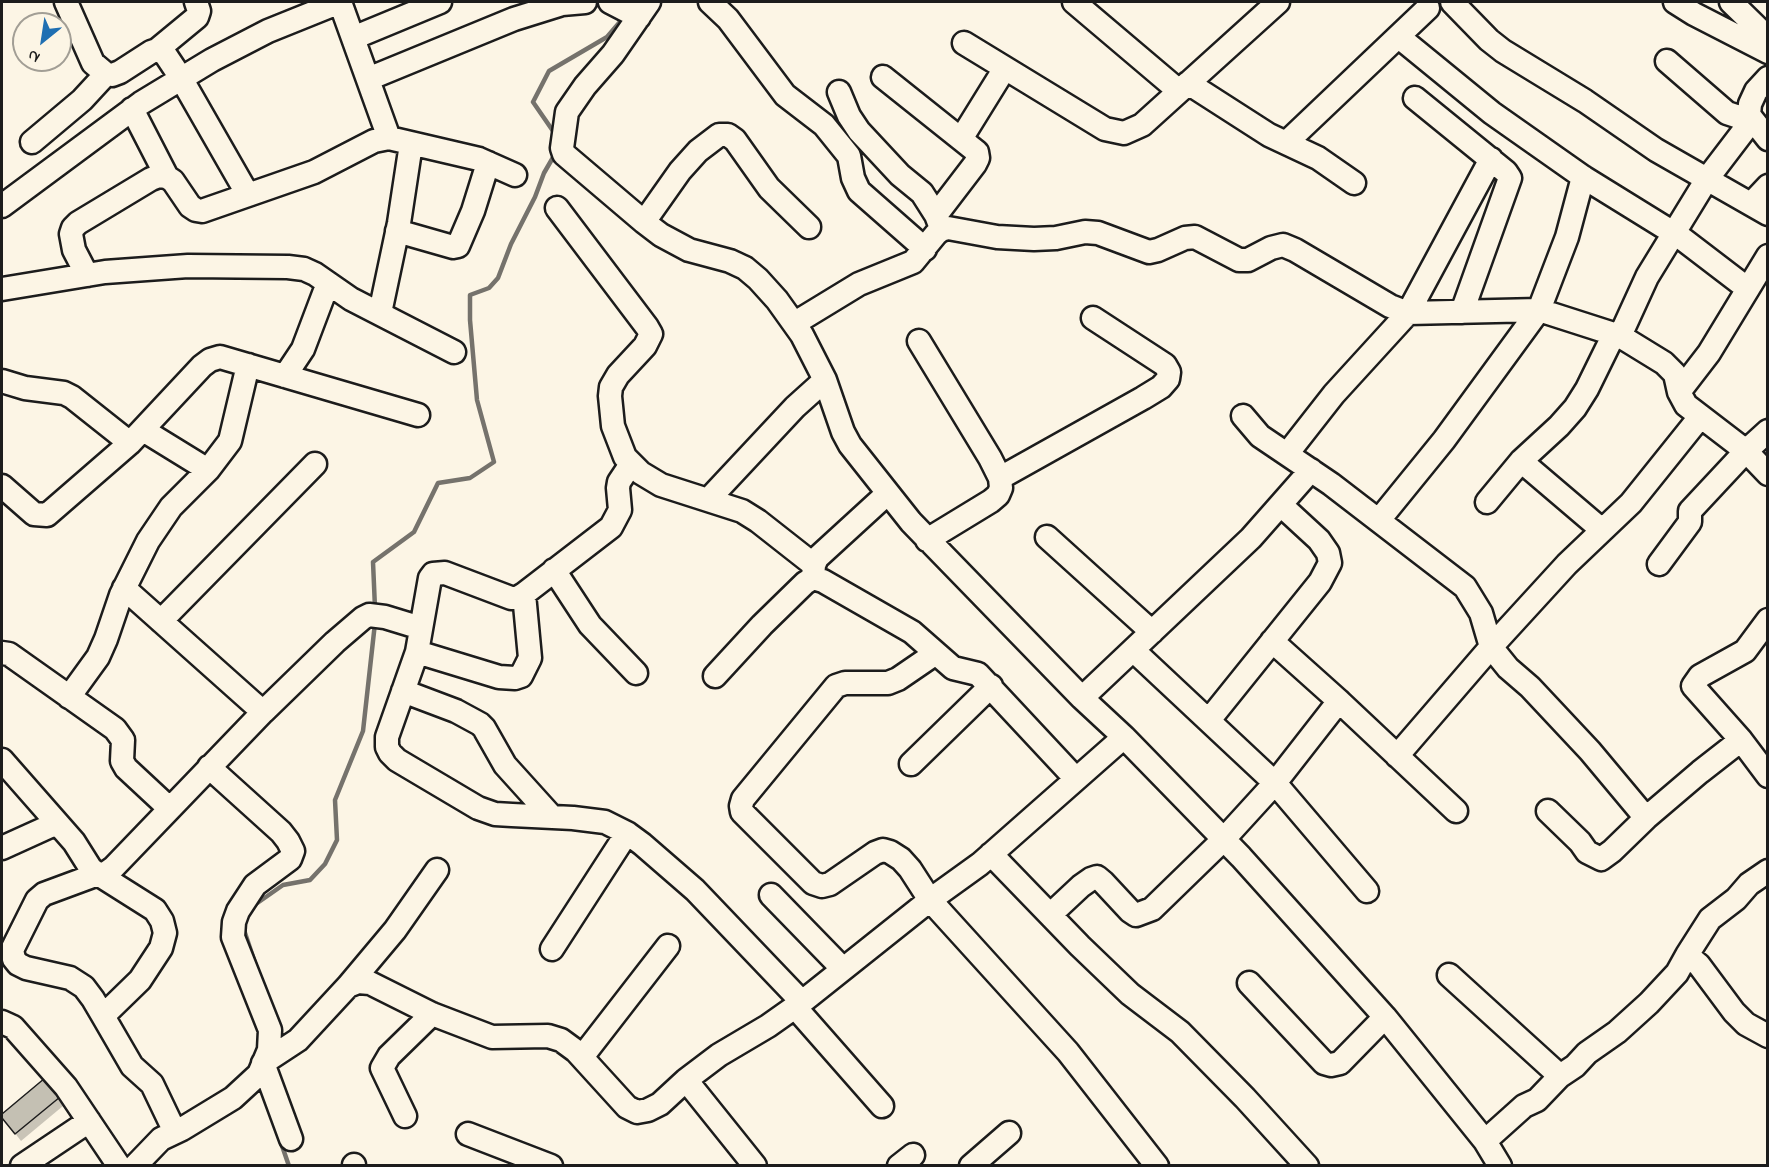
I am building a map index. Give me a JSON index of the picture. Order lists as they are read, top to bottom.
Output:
{
  "north": "bottom left"
}
